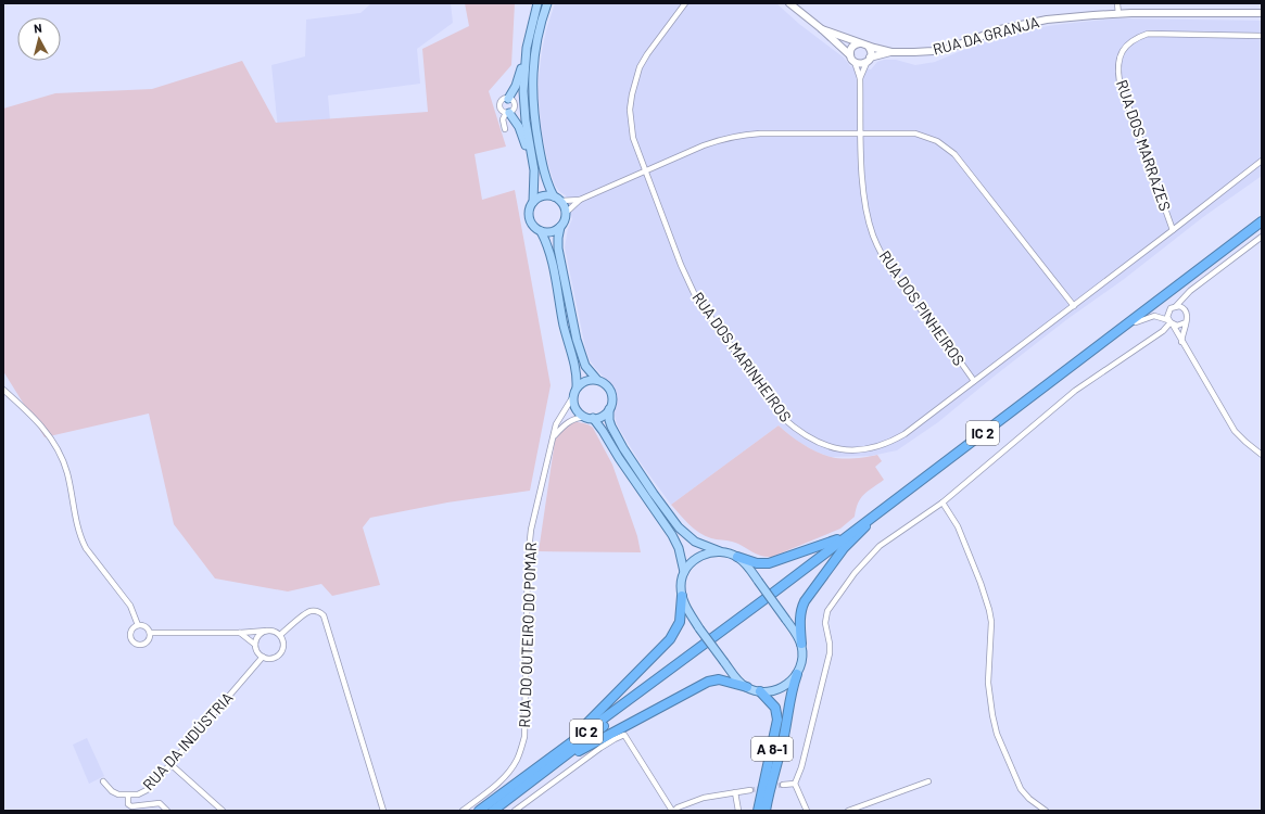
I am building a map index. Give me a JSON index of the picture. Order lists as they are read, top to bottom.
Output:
{
  "streets": {
    "highway": ["IC 2", "A 8-1"],
    "main road": ["RUA DA GRANJA"],
    "street": [
      "RUA DOS MARRAZES",
      "RUA DOS PINHEIROS",
      "RUA DOS MARINHEIROS",
      "RUA DO OUTEIRO DO POMAR",
      "RUA DA INDÚSTRIA"
    ]
  },
  "crossings": [
    ["RUA DA GRANJA", "RUA DOS PINHEIROS"],
    ["RUA DOS MARRAZES", "RUA DOS MARINHEIROS"],
    ["RUA DOS PINHEIROS", "RUA DOS MARINHEIROS"]
  ],
  "north": "top"
}
